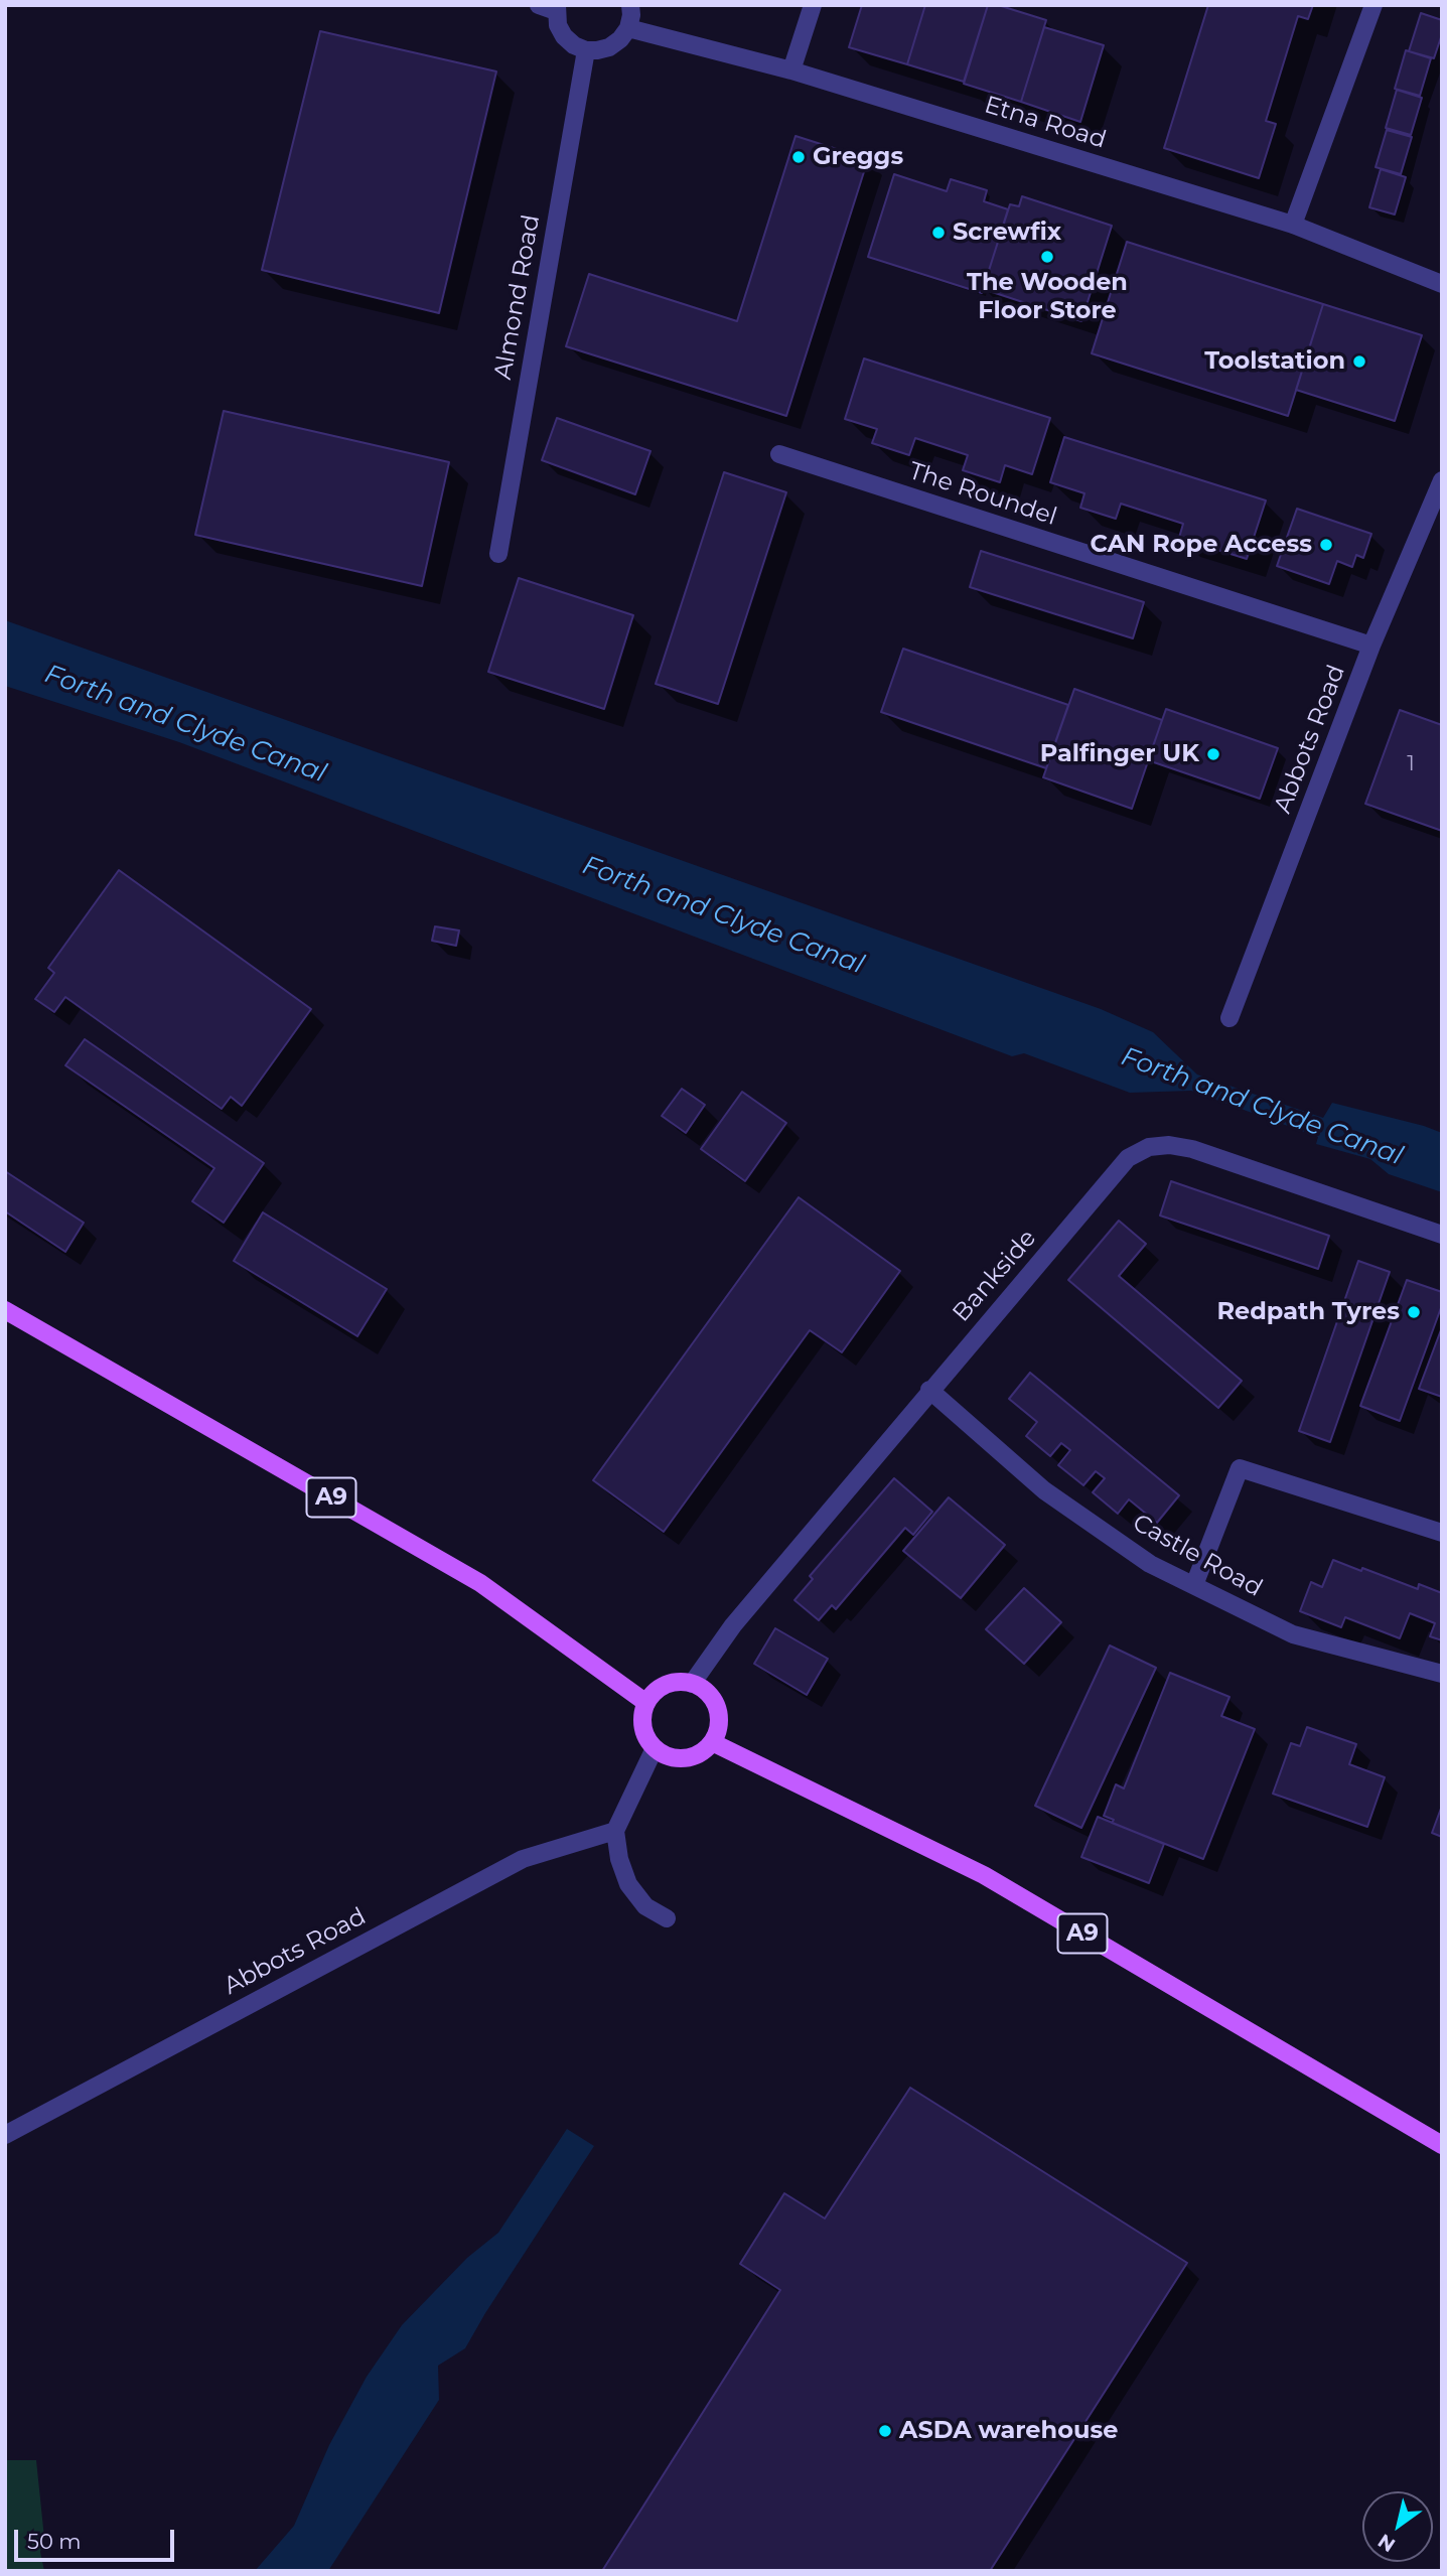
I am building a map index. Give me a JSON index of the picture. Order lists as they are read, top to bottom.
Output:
{
  "streets": {
    "main road": ["A9"],
    "street": [
      "Etna Road",
      "Almond Road",
      "The Roundel",
      "Abbots Road",
      "Bankside",
      "Castle Road"
    ]
  },
  "crossings": [
    ["The Roundel", "Abbots Road"],
    ["Bankside", "A9"],
    ["Bankside", "Castle Road"]
  ],
  "water": ["Forth and Clyde Canal"],
  "places": [
    "Greggs",
    "Screwfix",
    "The Wooden Floor Store",
    "Toolstation",
    "CAN Rope Access",
    "Palfinger UK",
    "Redpath Tyres",
    "ASDA warehouse"
  ],
  "house_numbers": ["1"],
  "scale_bar": "50 m",
  "north": "bottom left"
}
